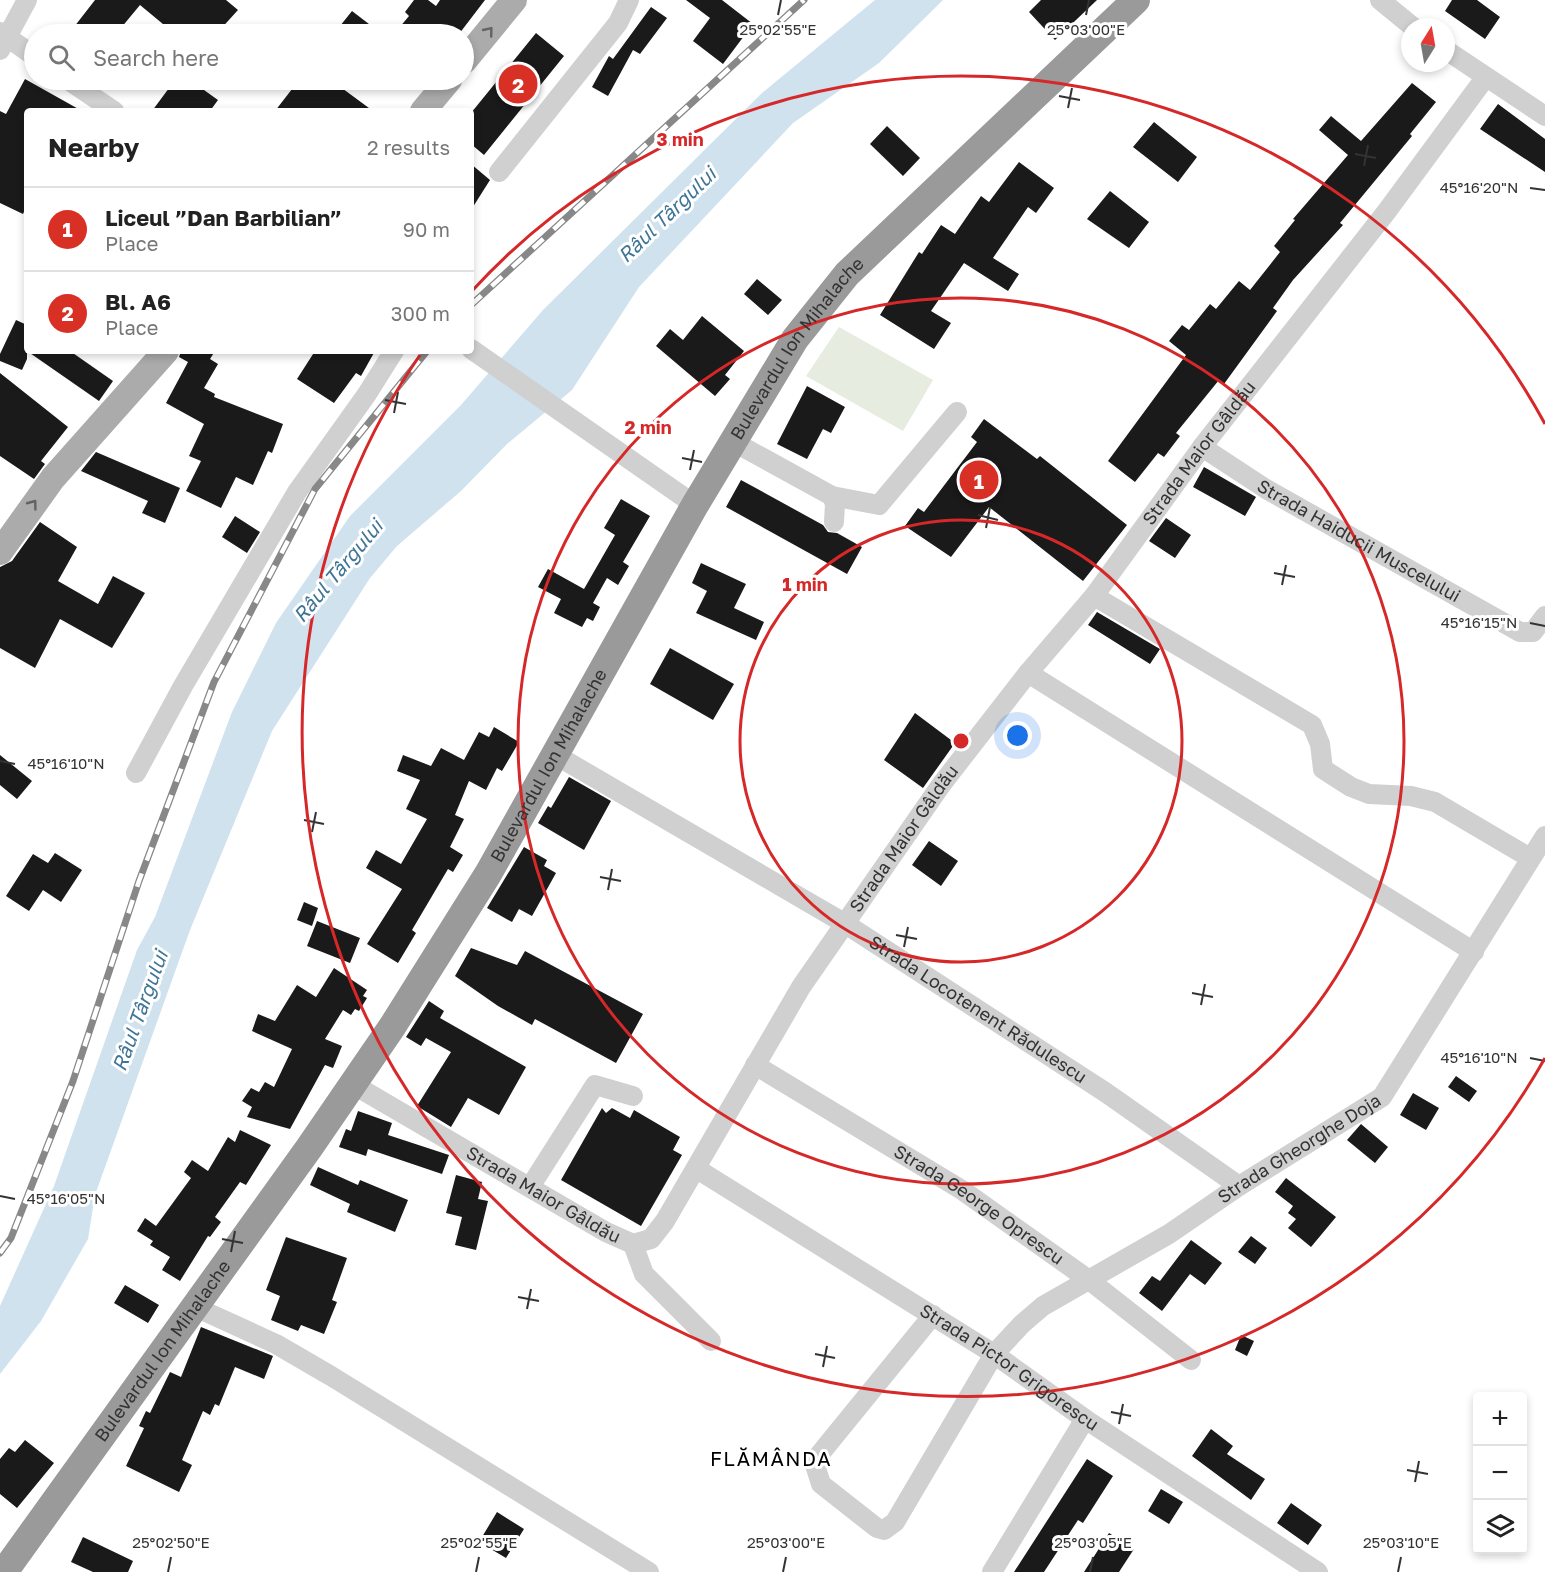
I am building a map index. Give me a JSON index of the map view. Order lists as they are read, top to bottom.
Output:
{
  "streets": {
    "highway": ["Bulevardul Ion Mihalache"],
    "street": [
      "Strada Maior Gâldău",
      "Strada Haiducii Muscelului",
      "Strada Locotenent Rădulescu",
      "Strada Gheorghe Doja",
      "Strada George Oprescu",
      "Strada Pictor Grigorescu"
    ]
  },
  "crossings": [
    ["Bulevardul Ion Mihalache", "Strada Maior Gâldău"],
    ["Bulevardul Ion Mihalache", "Strada Locotenent Rădulescu"],
    ["Strada Maior Gâldău", "Strada Haiducii Muscelului"],
    ["Strada Maior Gâldău", "Strada Locotenent Rădulescu"],
    ["Strada Maior Gâldău", "Strada George Oprescu"],
    ["Strada Maior Gâldău", "Strada Pictor Grigorescu"],
    ["Strada Locotenent Rădulescu", "Strada Gheorghe Doja"],
    ["Strada Gheorghe Doja", "Strada George Oprescu"],
    ["Strada Gheorghe Doja", "Strada Pictor Grigorescu"]
  ],
  "districts": ["FLĂMÂNDA"],
  "water": ["Râul Târgului"],
  "north": "top",
  "page": {
    "search": "Search here",
    "pins": ["2", "1"],
    "heading": ["Nearby", "2 results"],
    "list": [
      {
        "mark": "1",
        "name": "Liceul ”Dan Barbilian”",
        "note": "Place",
        "value": "90 m"
      },
      {
        "mark": "2",
        "name": "Bl. A6",
        "note": "Place",
        "value": "300 m"
      }
    ],
    "map_buttons": ["+", "−"]
  },
  "coordinates": [
    "25°02'55\"E",
    "25°03'00\"E",
    "45°16'20\"N",
    "45°16'15\"N",
    "45°16'10\"N",
    "45°16'05\"N",
    "25°02'50\"E",
    "25°03'05\"E",
    "25°03'10\"E"
  ],
  "rings": ["3 min", "2 min", "1 min"]
}
